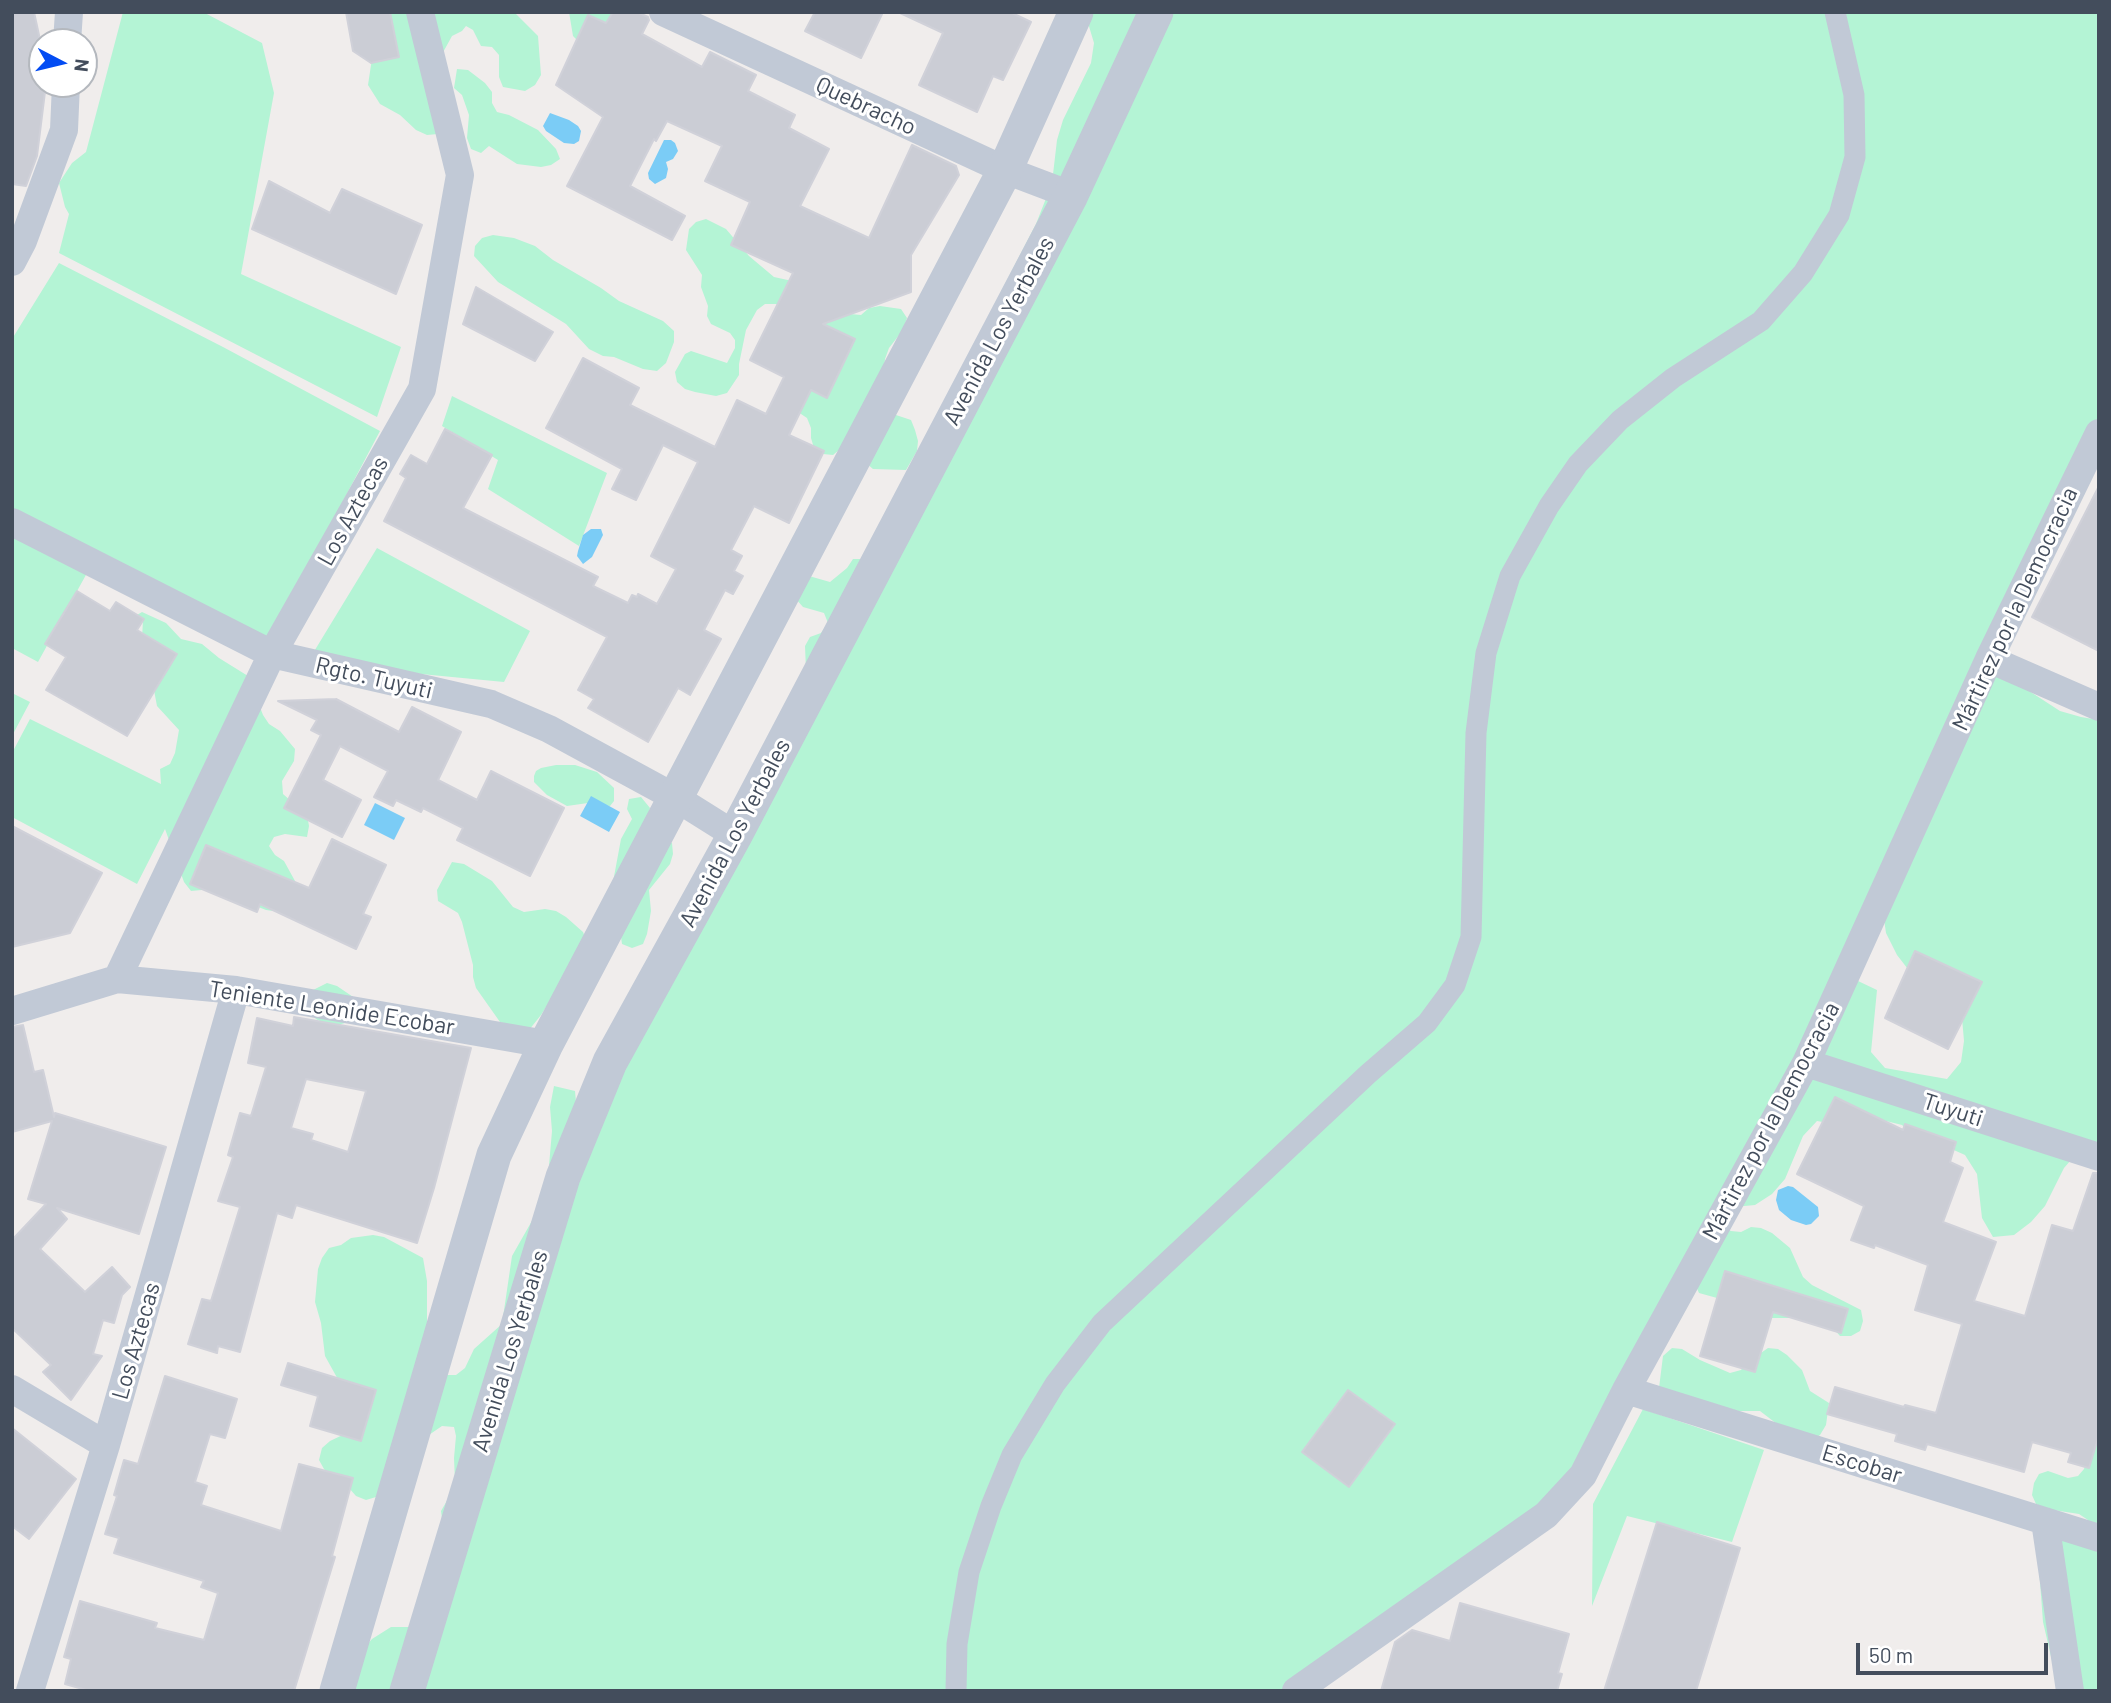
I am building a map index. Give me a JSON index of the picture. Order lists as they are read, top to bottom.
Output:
{
  "streets": {
    "street": [
      "Quebracho",
      "Avenida Los Yerbales",
      "Los Aztecas",
      "Mártirez por la Democracia",
      "Rgto. Tuyuti",
      "Teniente Leonide Ecobar",
      "Tuyuti",
      "Escobar"
    ]
  },
  "crossings": [
    ["Quebracho", "Avenida Los Yerbales"],
    ["Avenida Los Yerbales", "Rgto. Tuyuti"],
    ["Los Aztecas", "Rgto. Tuyuti"],
    ["Los Aztecas", "Teniente Leonide Ecobar"],
    ["Mártirez por la Democracia", "Tuyuti"],
    ["Mártirez por la Democracia", "Escobar"]
  ],
  "scale_bar": "50 m",
  "north": "right"
}
